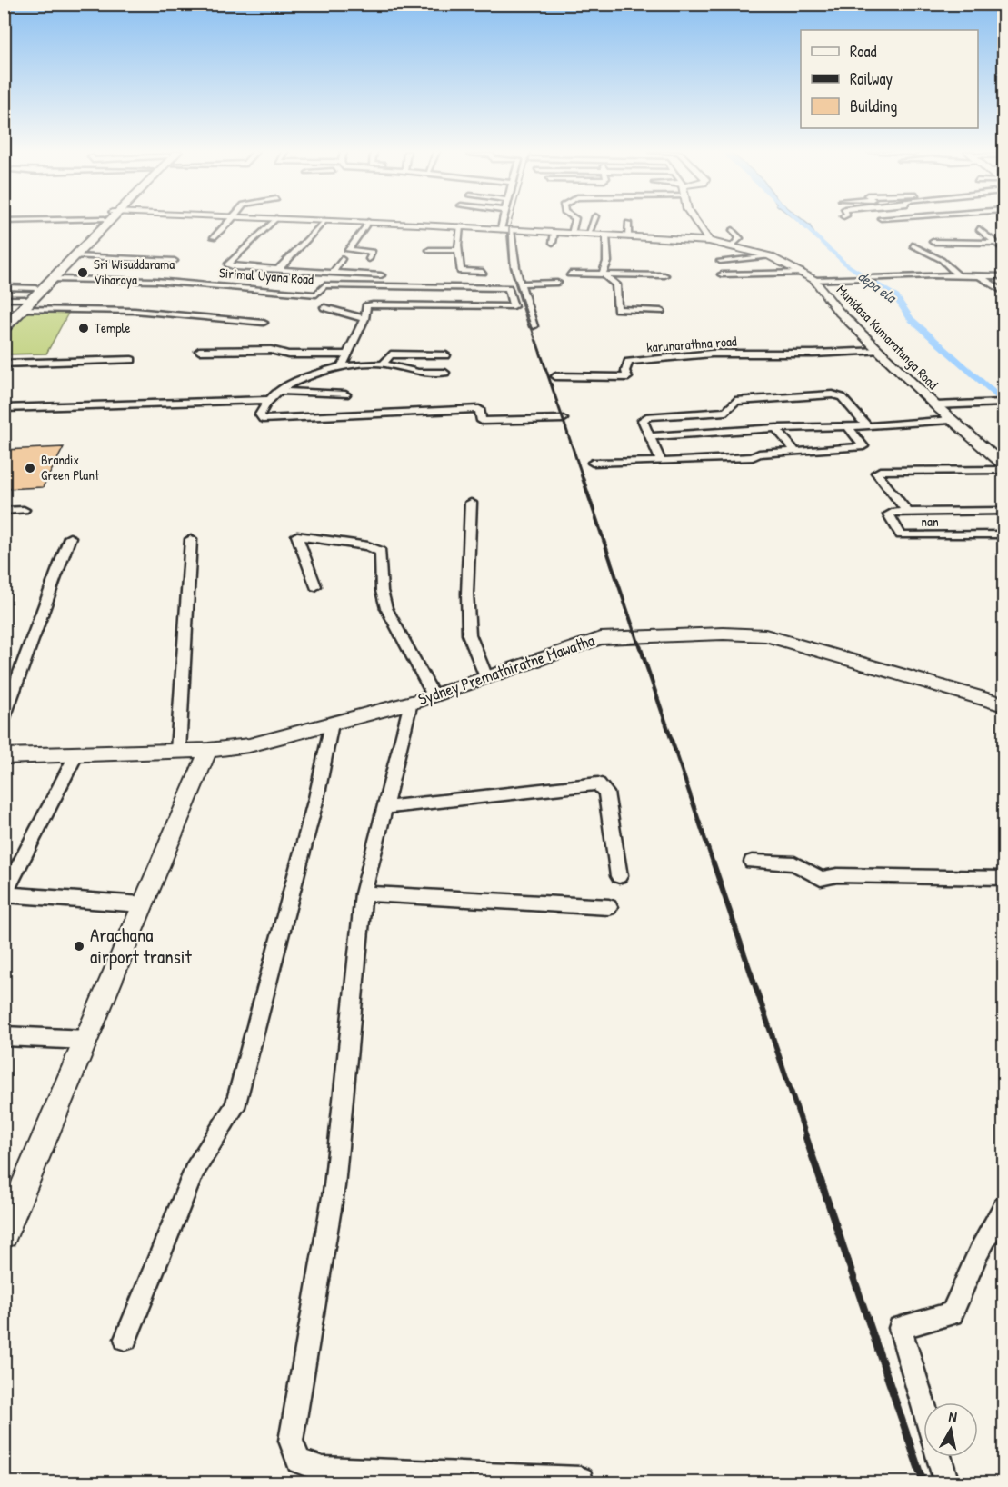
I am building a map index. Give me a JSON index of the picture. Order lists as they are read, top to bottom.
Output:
{
  "streets": {
    "street": [
      "Sirimal Uyana Road",
      "Munidasa Kumaratunga Road",
      "karunarathna road",
      "nan",
      "Sydney Premathiratne Mawatha"
    ]
  },
  "crossings": [
    ["Munidasa Kumaratunga Road", "karunarathna road"]
  ],
  "water": ["depa ela"],
  "places": [
    "Sri Wisuddarama Viharaya",
    "Temple",
    "Brandix Green Plant",
    "Arachana airport transit"
  ],
  "legend": ["Road", "Railway", "Building"],
  "north": "top"
}
